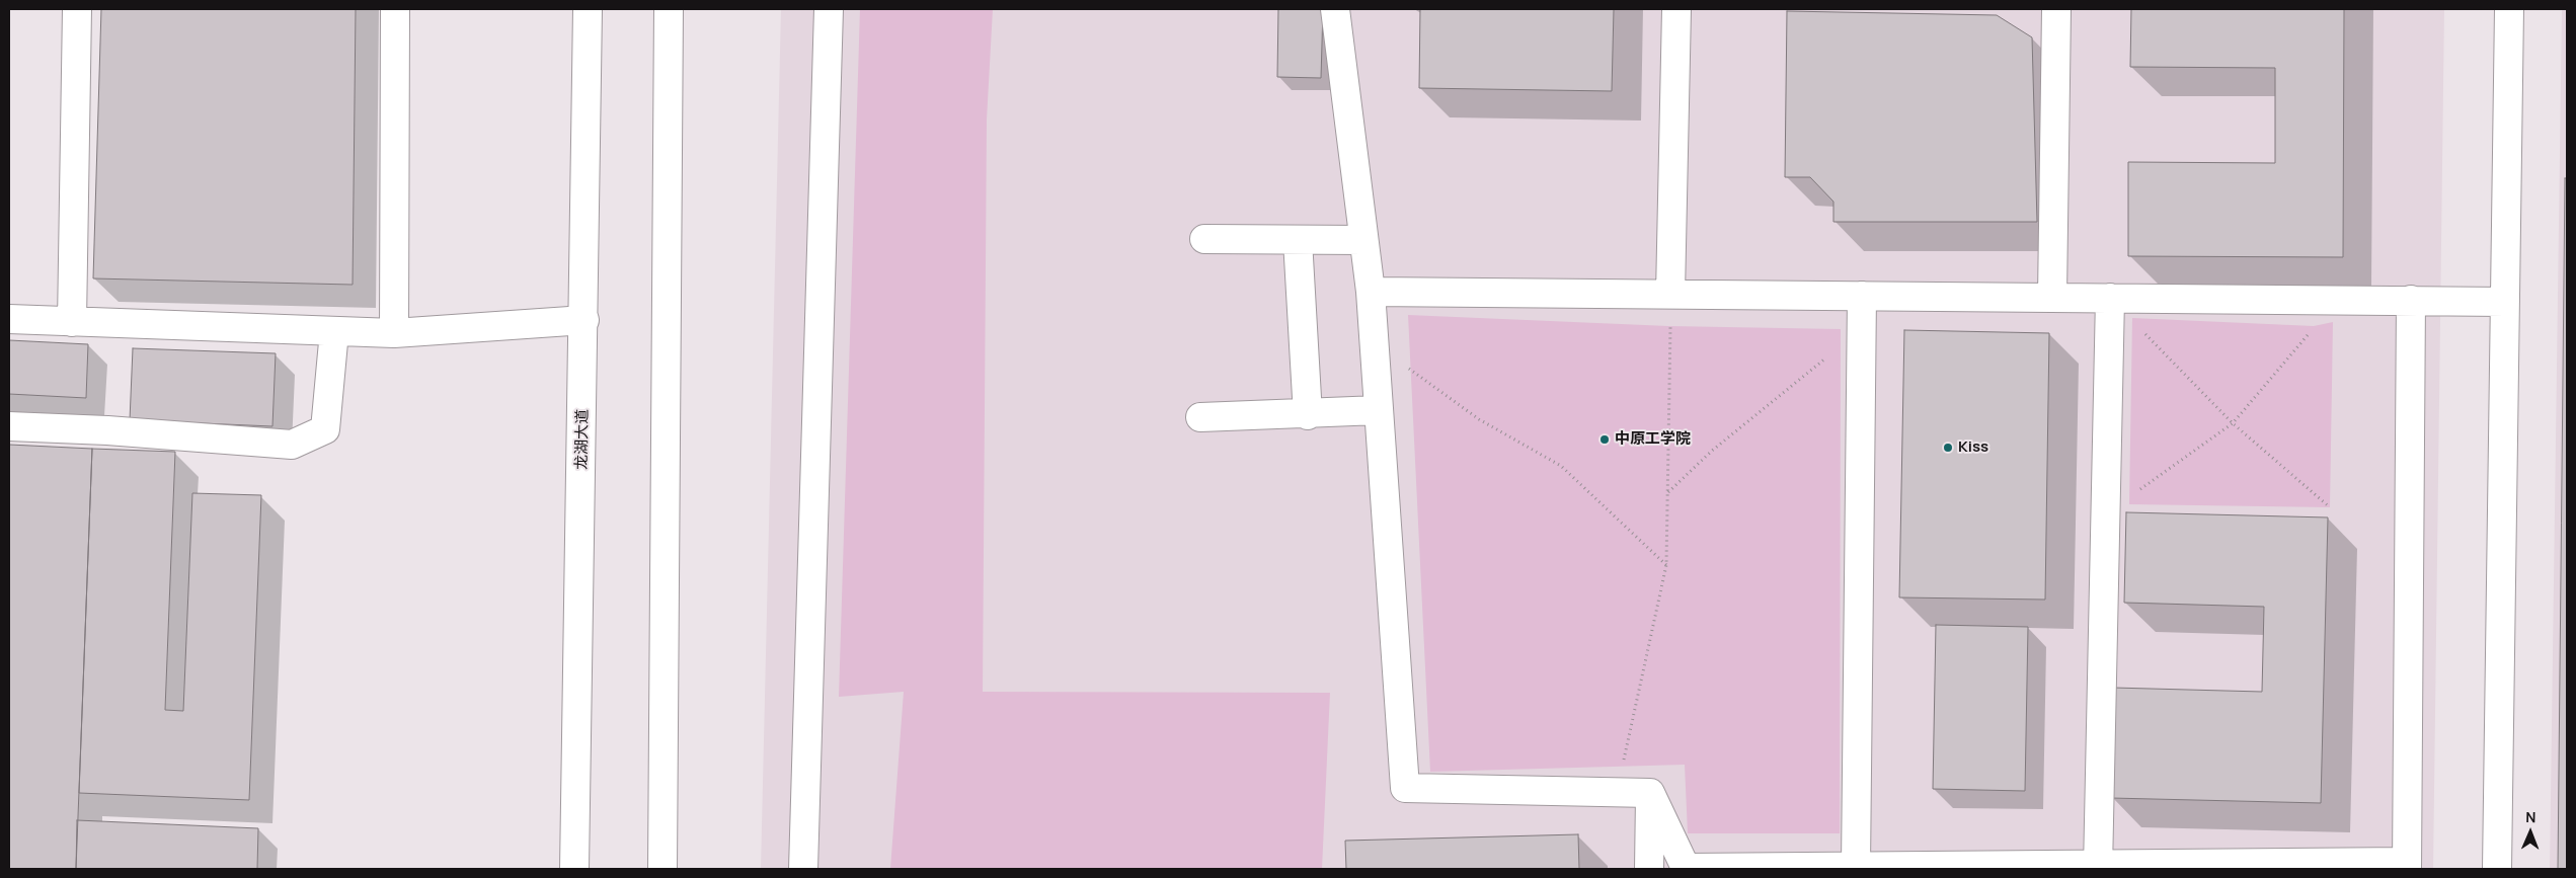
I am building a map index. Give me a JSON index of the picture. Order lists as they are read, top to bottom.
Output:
{
  "streets": {
    "main road": ["龙湖大道"]
  },
  "places": ["中原工学院", "Kiss"],
  "north": "top"
}
